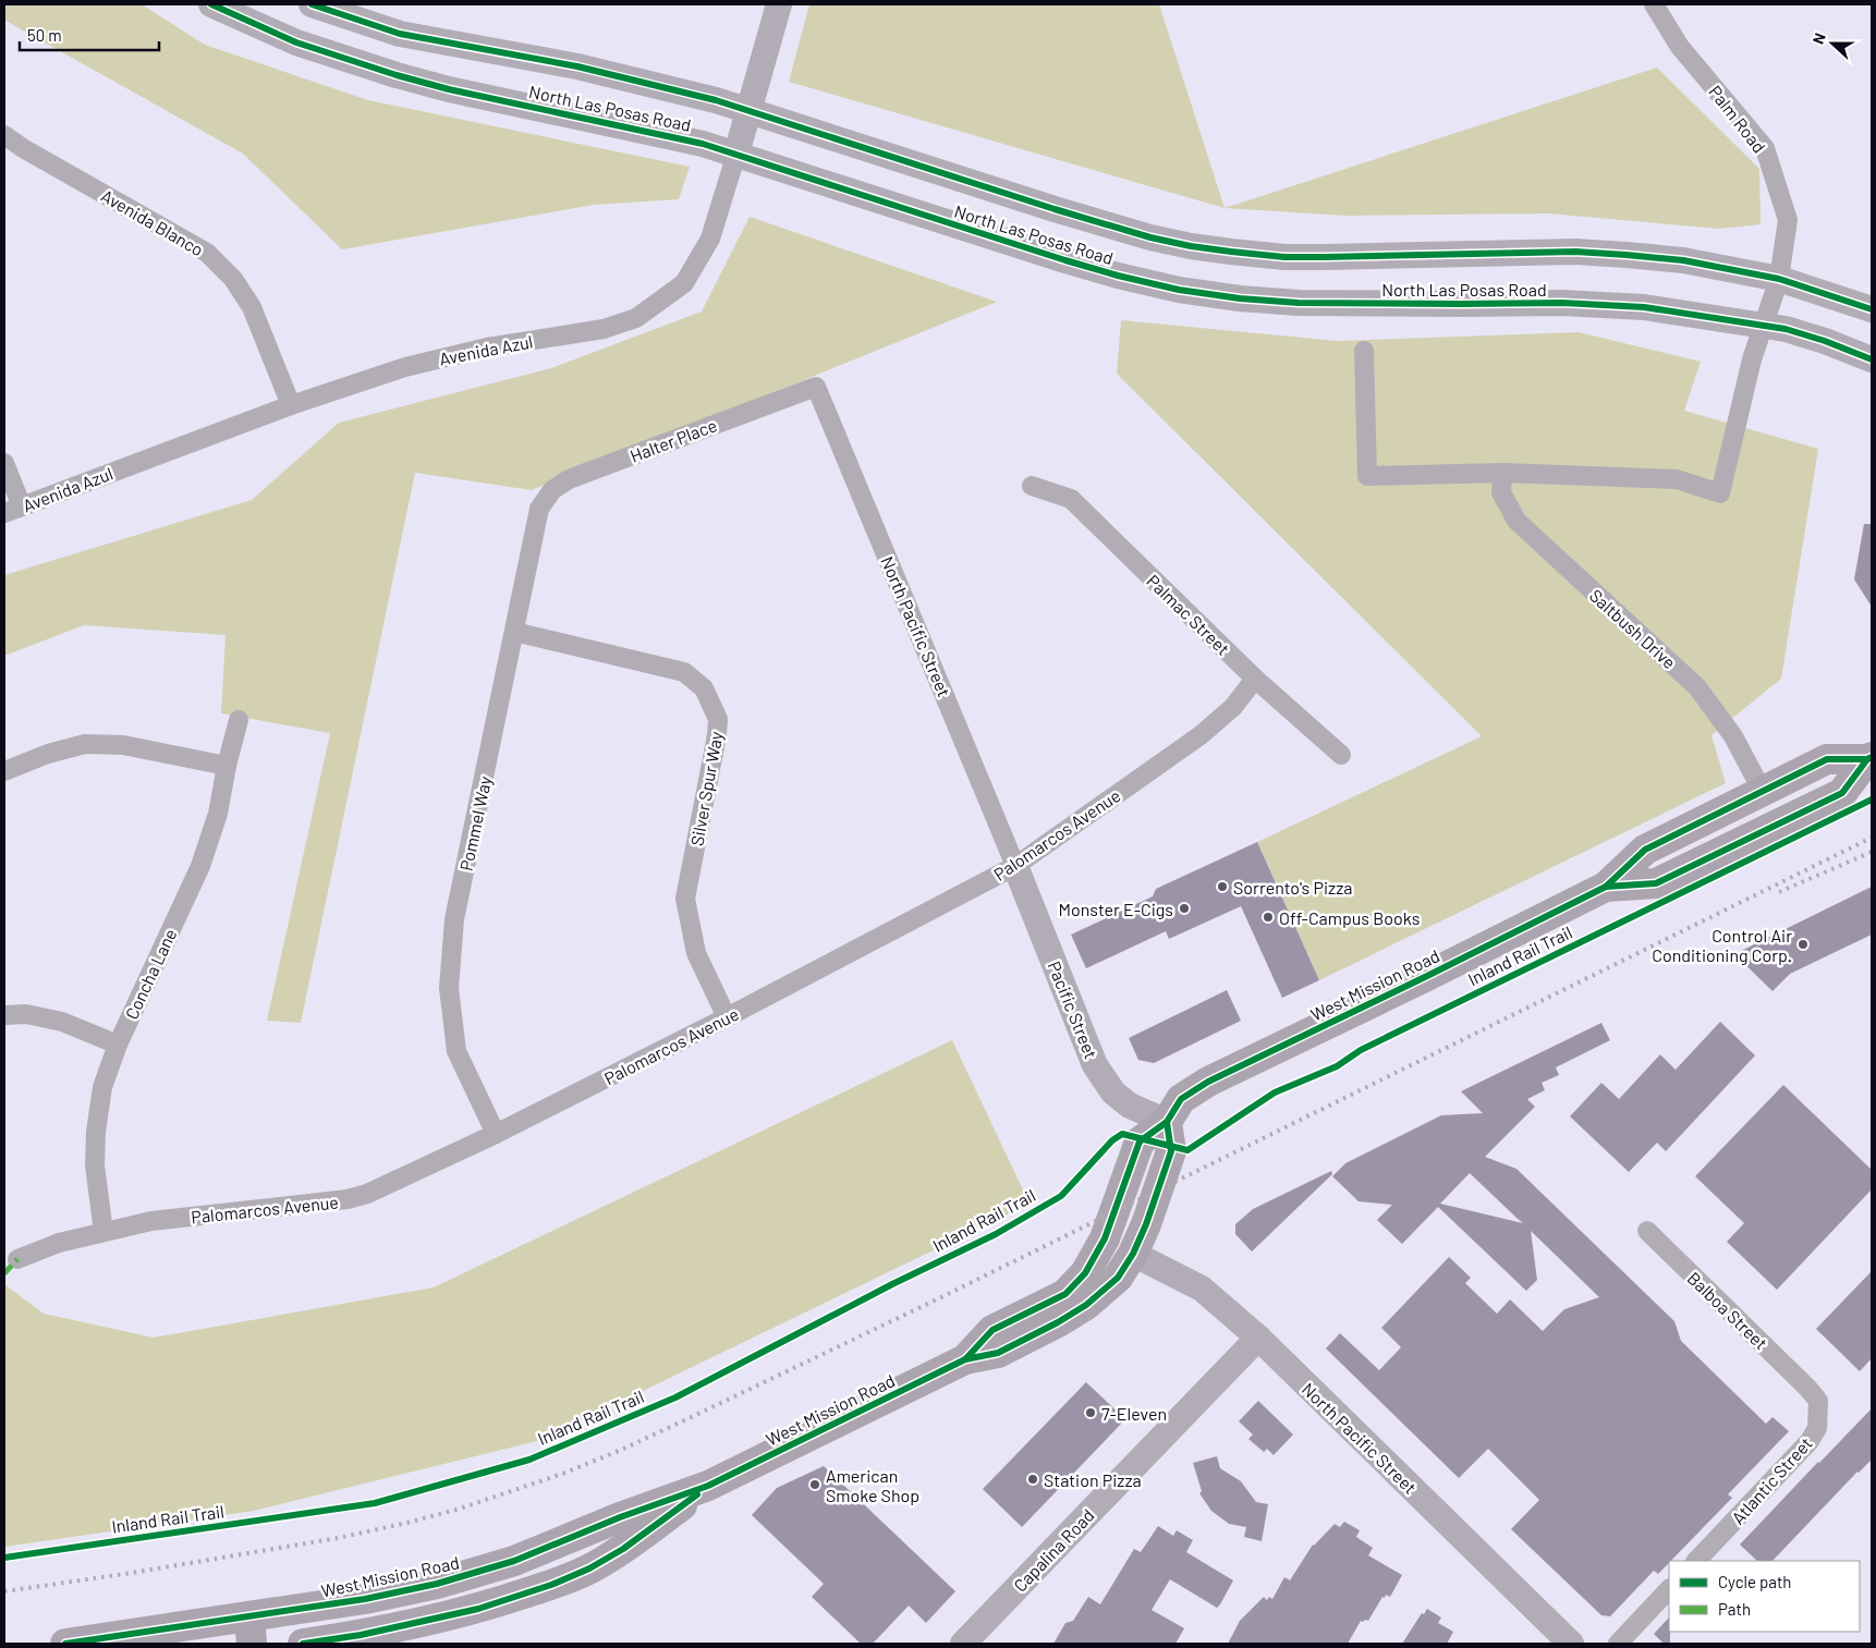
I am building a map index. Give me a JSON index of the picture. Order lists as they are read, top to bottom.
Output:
{
  "streets": {
    "main road": [
      "North Las Posas Road",
      "Avenida Azul",
      "North Pacific Street",
      "West Mission Road",
      "Pacific Street",
      "Capalina Road"
    ],
    "street": [
      "Palm Road",
      "Avenida Blanco",
      "Halter Place",
      "Palmac Street",
      "Saltbush Drive",
      "Silver Spur Way",
      "Pommel Way",
      "Palomarcos Avenue",
      "Concha Lane",
      "Balboa Street",
      "Atlantic Street"
    ],
    "cycle path": ["Inland Rail Trail"]
  },
  "crossings": [
    ["North Las Posas Road", "Palm Road"],
    ["North Las Posas Road", "Avenida Azul"],
    ["Avenida Blanco", "Avenida Azul"],
    ["Halter Place", "North Pacific Street"],
    ["Halter Place", "Pommel Way"],
    ["Palmac Street", "Palomarcos Avenue"],
    ["North Pacific Street", "Palomarcos Avenue"],
    ["North Pacific Street", "West Mission Road"],
    ["North Pacific Street", "Pacific Street"],
    ["North Pacific Street", "Capalina Road"],
    ["Saltbush Drive", "West Mission Road"],
    ["Silver Spur Way", "Pommel Way"],
    ["Silver Spur Way", "Palomarcos Avenue"],
    ["Pommel Way", "Palomarcos Avenue"],
    ["Palomarcos Avenue", "Concha Lane"],
    ["Palomarcos Avenue", "Pacific Street"],
    ["West Mission Road", "Pacific Street"],
    ["Balboa Street", "Atlantic Street"]
  ],
  "places": [
    "Sorrento's Pizza",
    "Monster E-Cigs",
    "Off-Campus Books",
    "Control Air Conditioning Corp.",
    "7-Eleven",
    "Station Pizza",
    "American Smoke Shop"
  ],
  "legend": ["Cycle path", "Path"],
  "scale_bar": "50 m",
  "north": "left"
}
